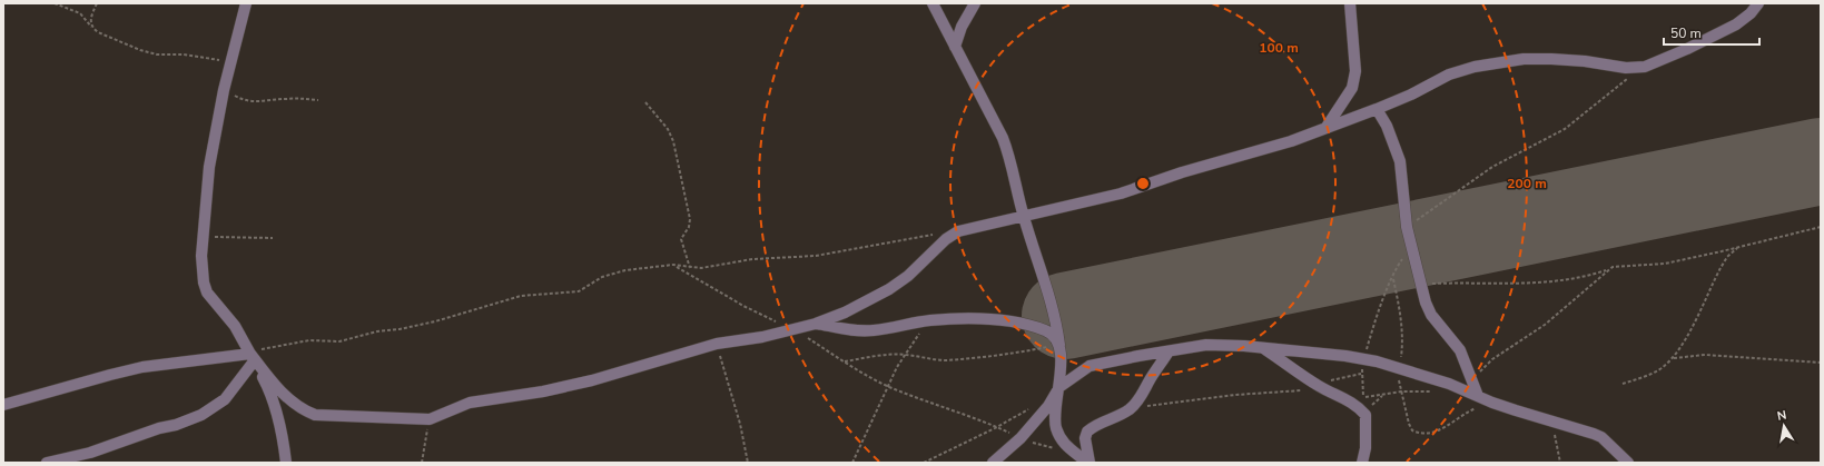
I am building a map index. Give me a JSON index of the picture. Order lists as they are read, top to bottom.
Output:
{
  "scale_bar": "50 m",
  "north": "top",
  "rings": ["100 m", "200 m"]
}
